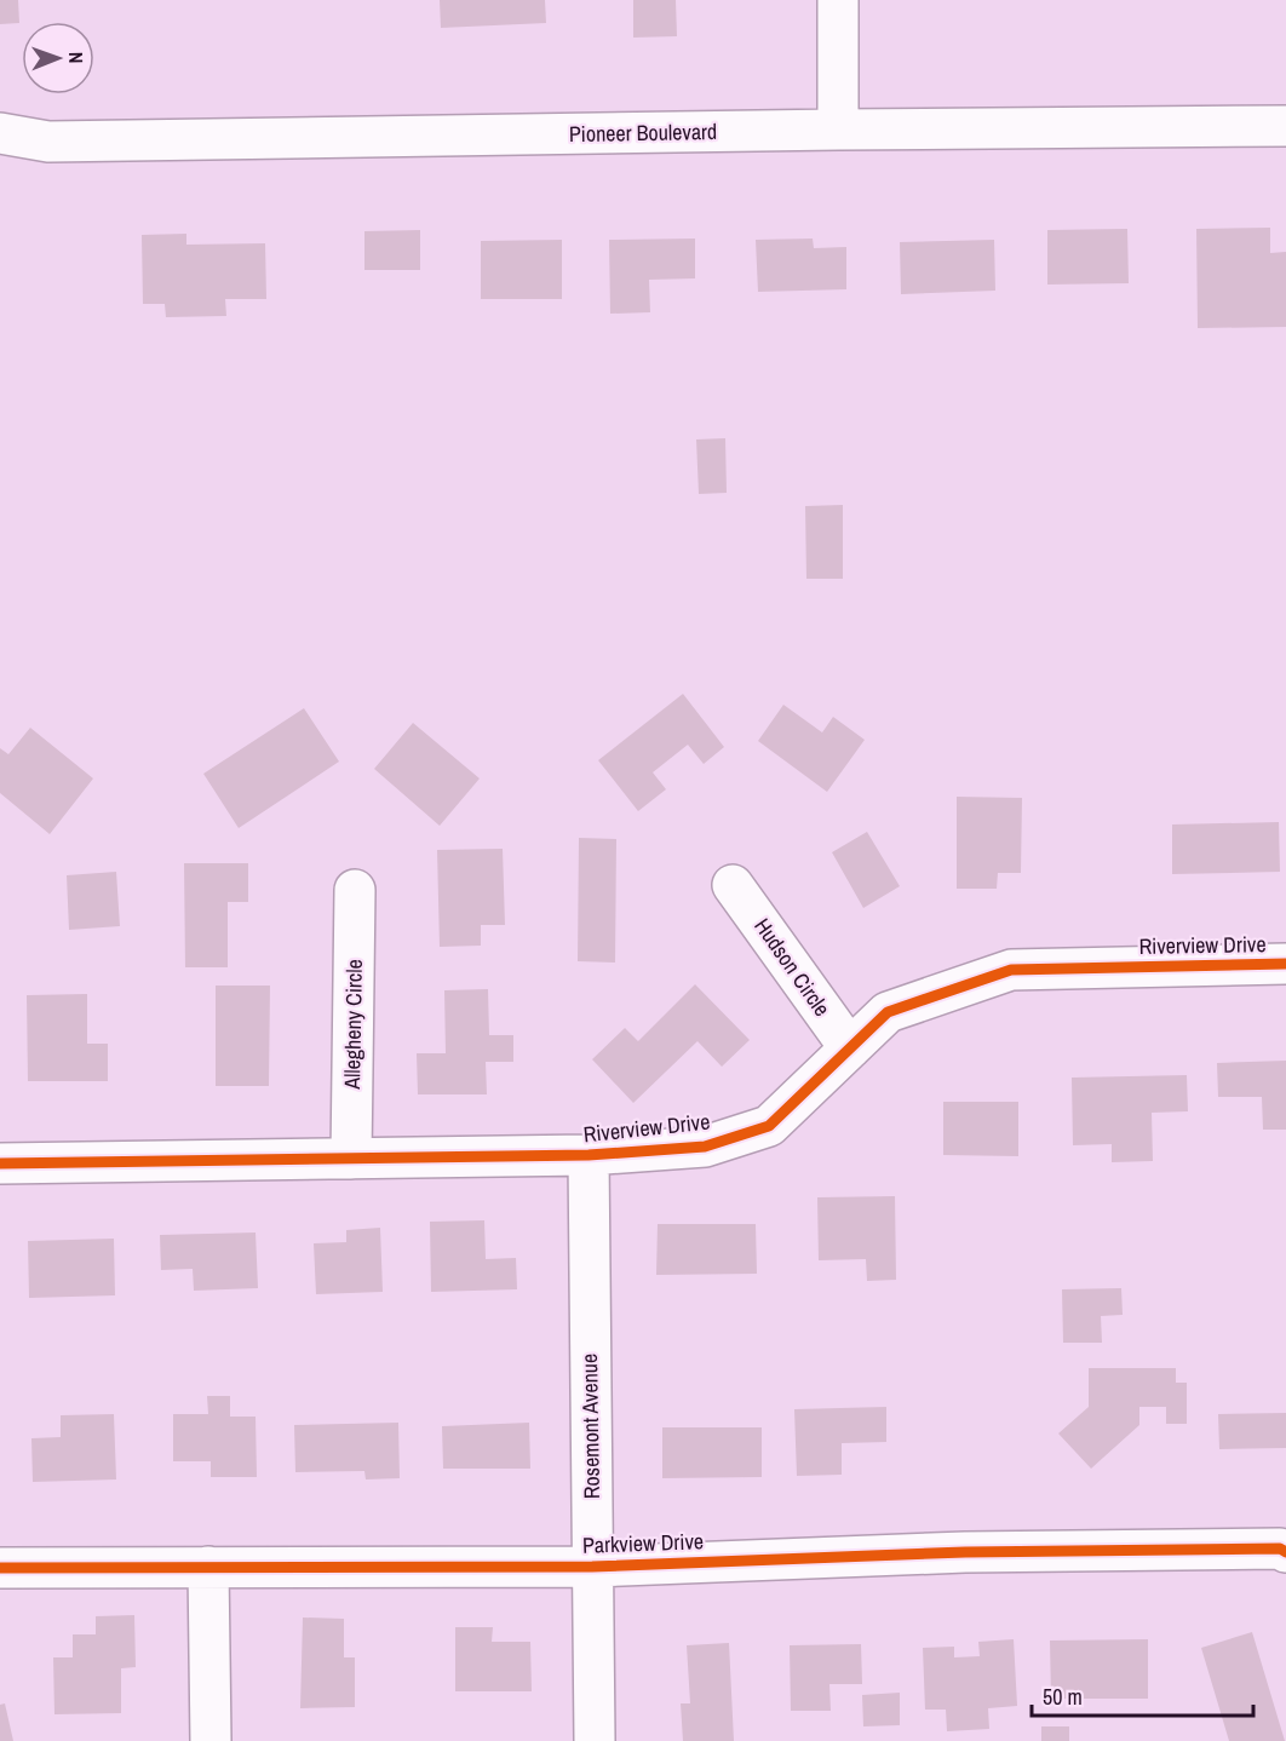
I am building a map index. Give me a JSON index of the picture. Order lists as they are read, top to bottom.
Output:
{
  "streets": {
    "street": [
      "Pioneer Boulevard",
      "Riverview Drive",
      "Hudson Circle",
      "Allegheny Circle",
      "Rosemont Avenue",
      "Parkview Drive"
    ]
  },
  "crossings": [
    ["Riverview Drive", "Hudson Circle"],
    ["Riverview Drive", "Allegheny Circle"],
    ["Riverview Drive", "Rosemont Avenue"],
    ["Rosemont Avenue", "Parkview Drive"]
  ],
  "scale_bar": "50 m",
  "north": "right"
}
